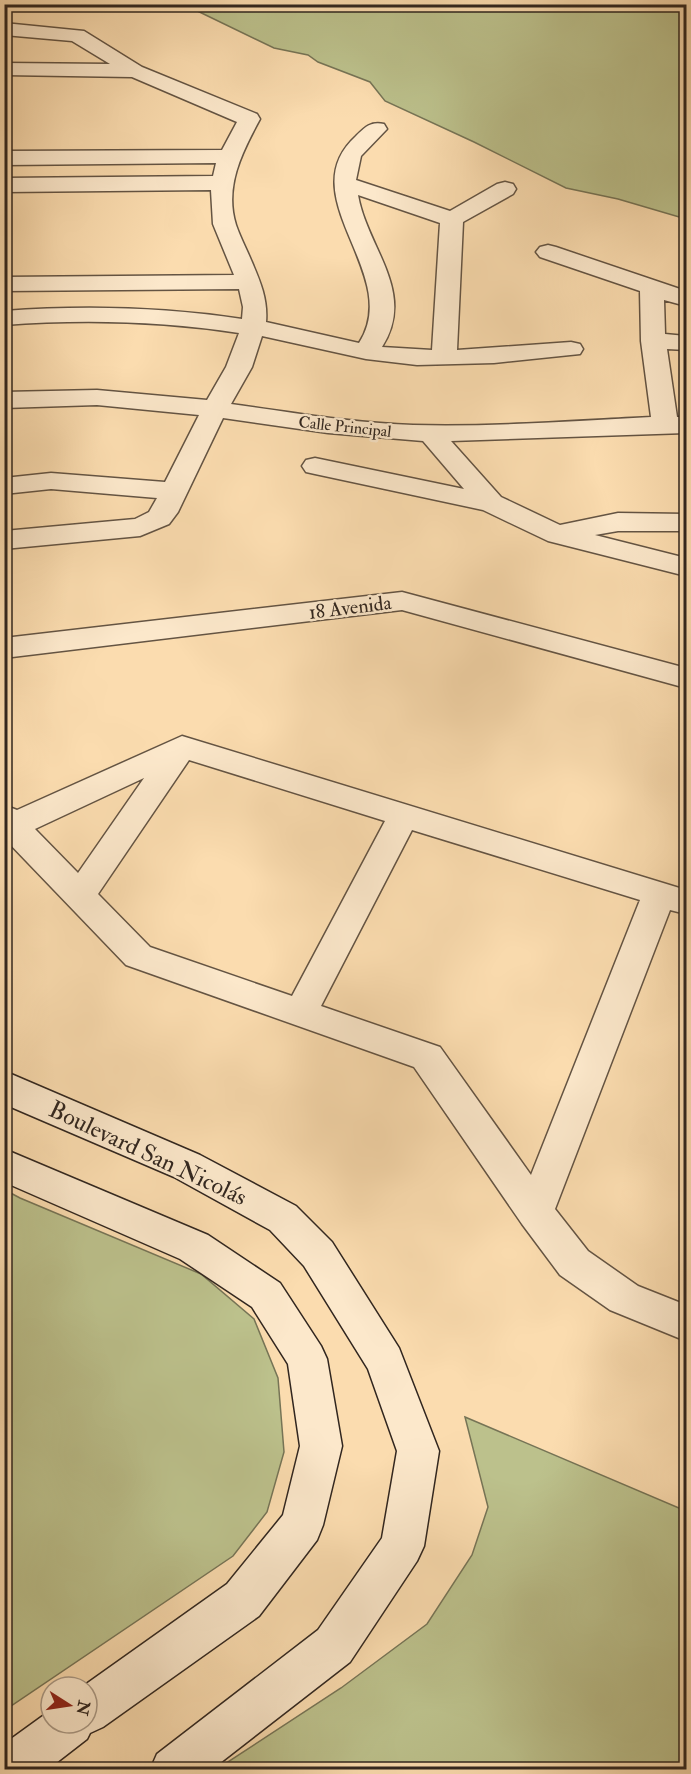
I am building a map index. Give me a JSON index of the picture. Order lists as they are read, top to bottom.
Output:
{
  "streets": {
    "street": ["Calle Principal", "18 Avenida", "Boulevard San Nicolás"]
  },
  "north": "right"
}
